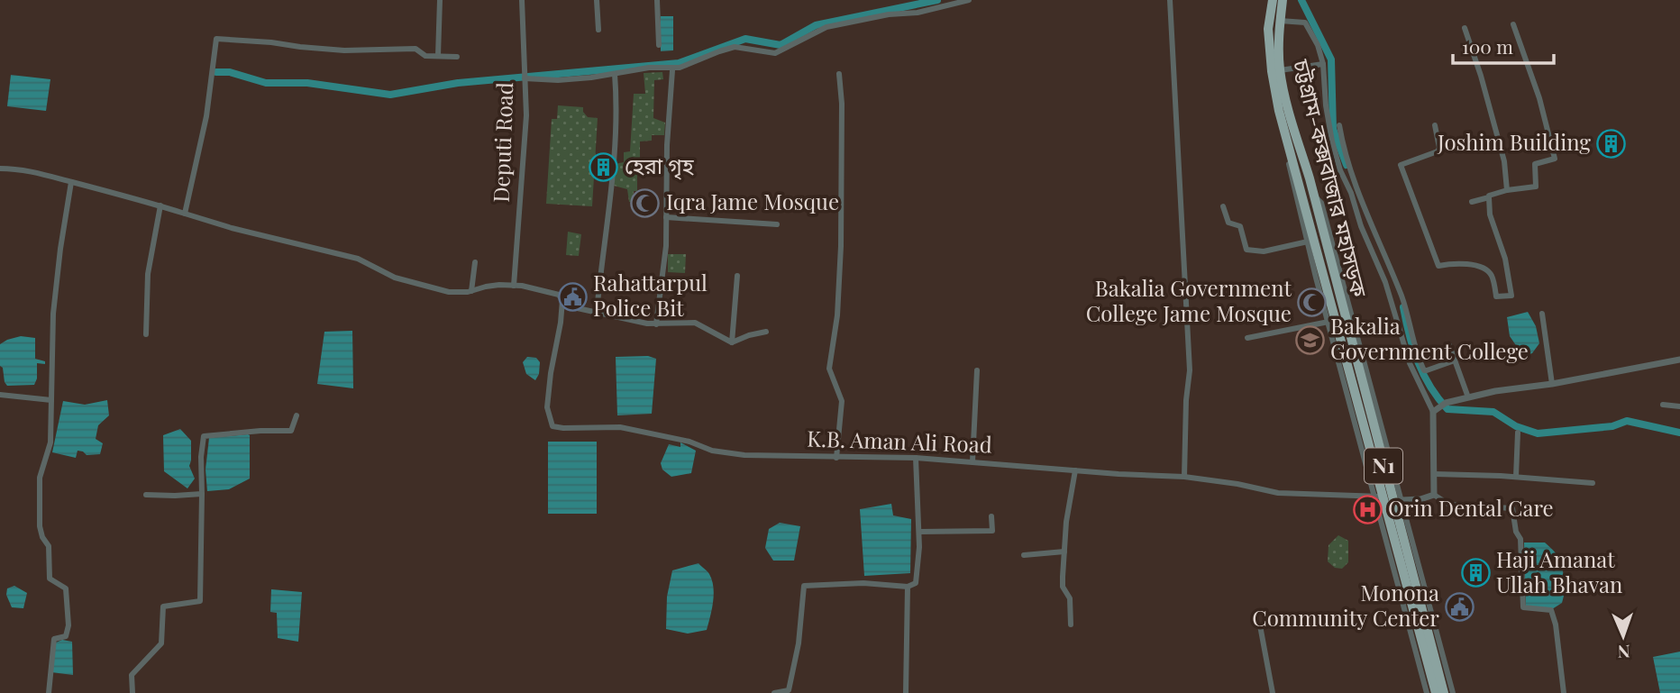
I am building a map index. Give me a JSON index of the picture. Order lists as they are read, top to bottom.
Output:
{
  "streets": {
    "highway": ["চট্টগ্রাম-কক্সবাজার মহাসড়ক", "N1"],
    "street": ["Deputi Road", "K.B. Aman Ali Road"]
  },
  "places": {
    "building": ["Joshim Building", "হেরা গৃহ", "Haji Amanat Ullah Bhavan"],
    "mosque": ["Iqra Jame Mosque", "Bakalia Government College Jame Mosque"],
    "public building": ["Rahattarpul Police Bit", "Monona Community Center"],
    "school or university": ["Bakalia Government College"],
    "hospital": ["Orin Dental Care"]
  },
  "scale_bar": "100 m",
  "north": "bottom"
}
